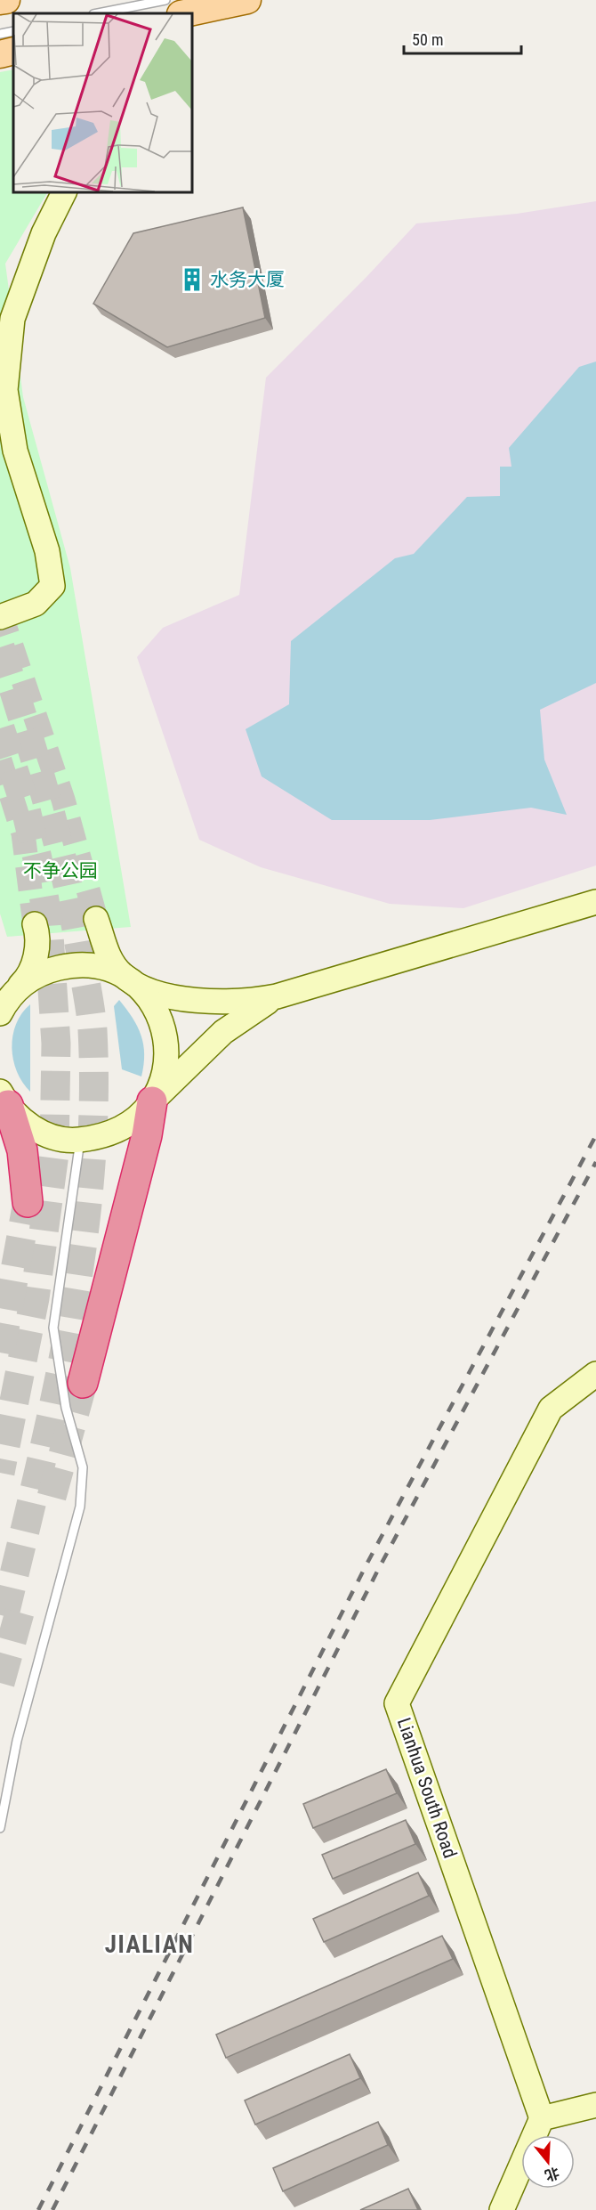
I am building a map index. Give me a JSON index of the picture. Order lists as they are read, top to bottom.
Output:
{
  "streets": {
    "street": ["Lianhua South Road"]
  },
  "districts": ["JIALIAN"],
  "parks": ["不争公园"],
  "places": {
    "building": ["水务大厦"]
  },
  "scale_bar": "50 m",
  "north": "bottom"
}
